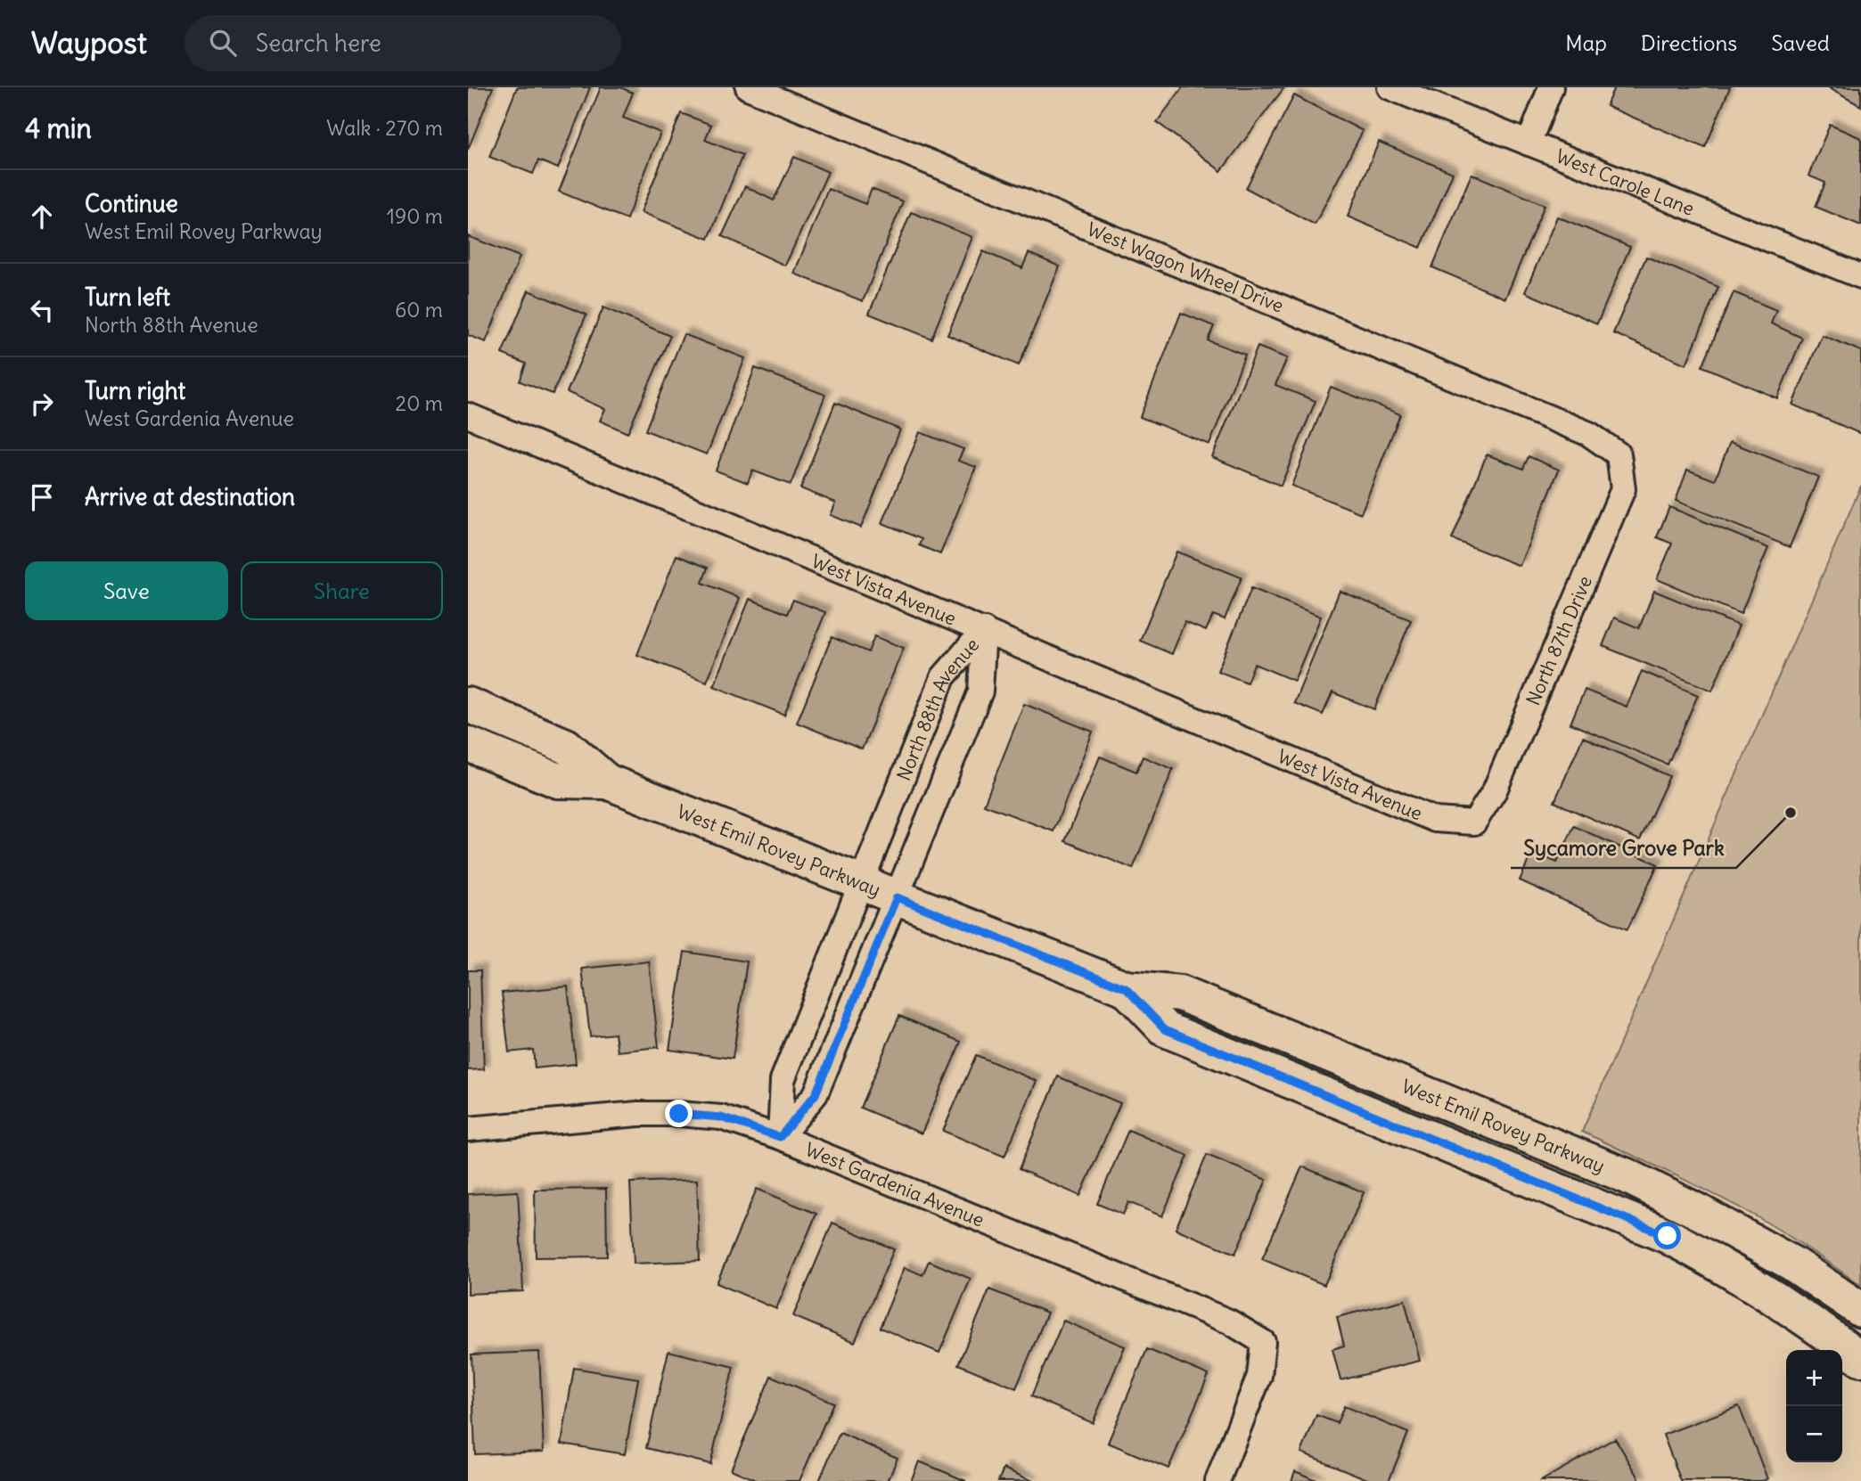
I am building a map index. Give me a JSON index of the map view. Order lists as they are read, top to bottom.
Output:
{
  "streets": {
    "street": [
      "West Carole Lane",
      "West Wagon Wheel Drive",
      "West Vista Avenue",
      "North 87th Drive",
      "North 88th Avenue",
      "West Emil Rovey Parkway",
      "West Gardenia Avenue"
    ]
  },
  "crossings": [
    ["West Wagon Wheel Drive", "North 87th Drive"],
    ["West Vista Avenue", "North 87th Drive"],
    ["West Vista Avenue", "North 88th Avenue"],
    ["North 88th Avenue", "West Emil Rovey Parkway"],
    ["North 88th Avenue", "West Gardenia Avenue"]
  ],
  "places": ["Sycamore Grove Park"],
  "page": {
    "header": "Waypost",
    "search": "Search here",
    "nav": ["Map", "Directions", "Saved"],
    "heading": ["4 min", "Walk · 270 m"],
    "list": [
      ["Continue", "West Emil Rovey Parkway", "190 m"],
      ["Turn left", "North 88th Avenue", "60 m"],
      ["Turn right", "West Gardenia Avenue", "20 m"],
      "Arrive at destination"
    ],
    "buttons": ["Save", "Share"],
    "map_buttons": ["+", "−"]
  }
}
